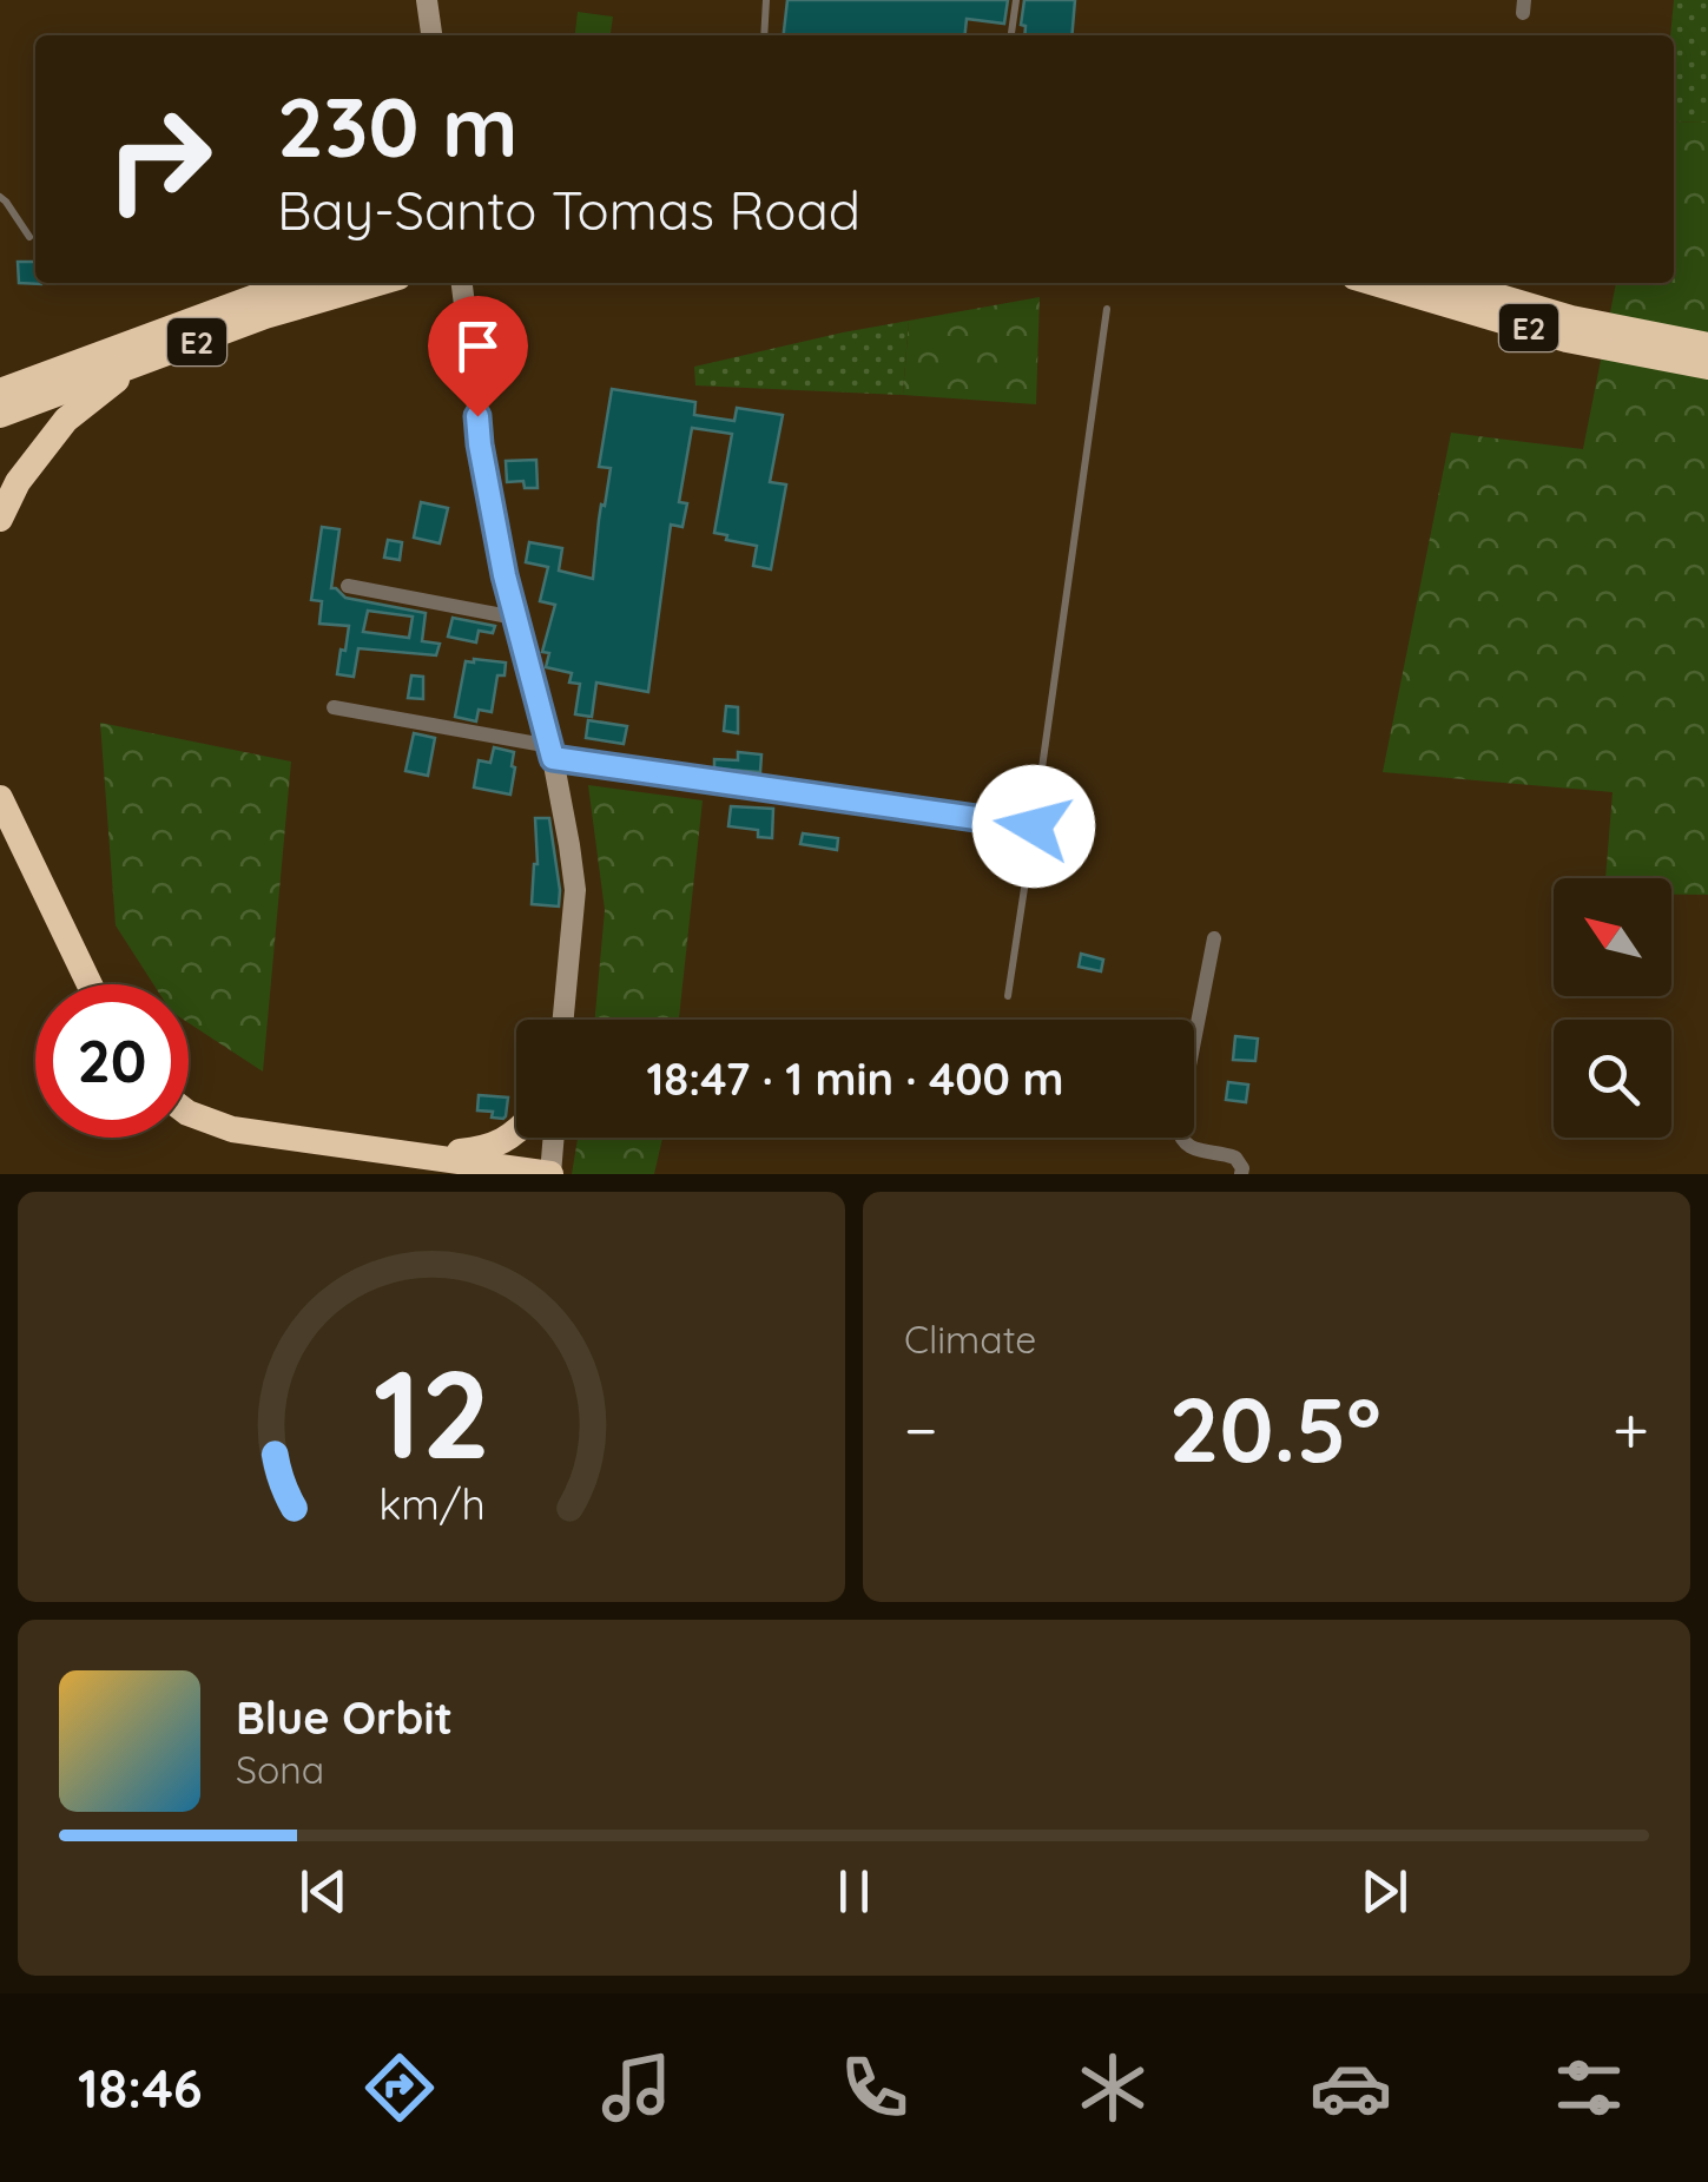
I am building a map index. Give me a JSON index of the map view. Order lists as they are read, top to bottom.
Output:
{
  "streets": {
    "highway": ["E2"]
  },
  "north": "top left",
  "page": {
    "turn": ["230 m", "Bay-Santo Tomas Road"],
    "limit": "20",
    "trip": "18:47 · 1 min · 400 m",
    "tile": "Climate",
    "heat": ["−", "20.5°", "+"],
    "song": ["Blue Orbit", "Sona"],
    "tabs": "18:46",
    "gauge": ["12", "km/h"]
  }
}
